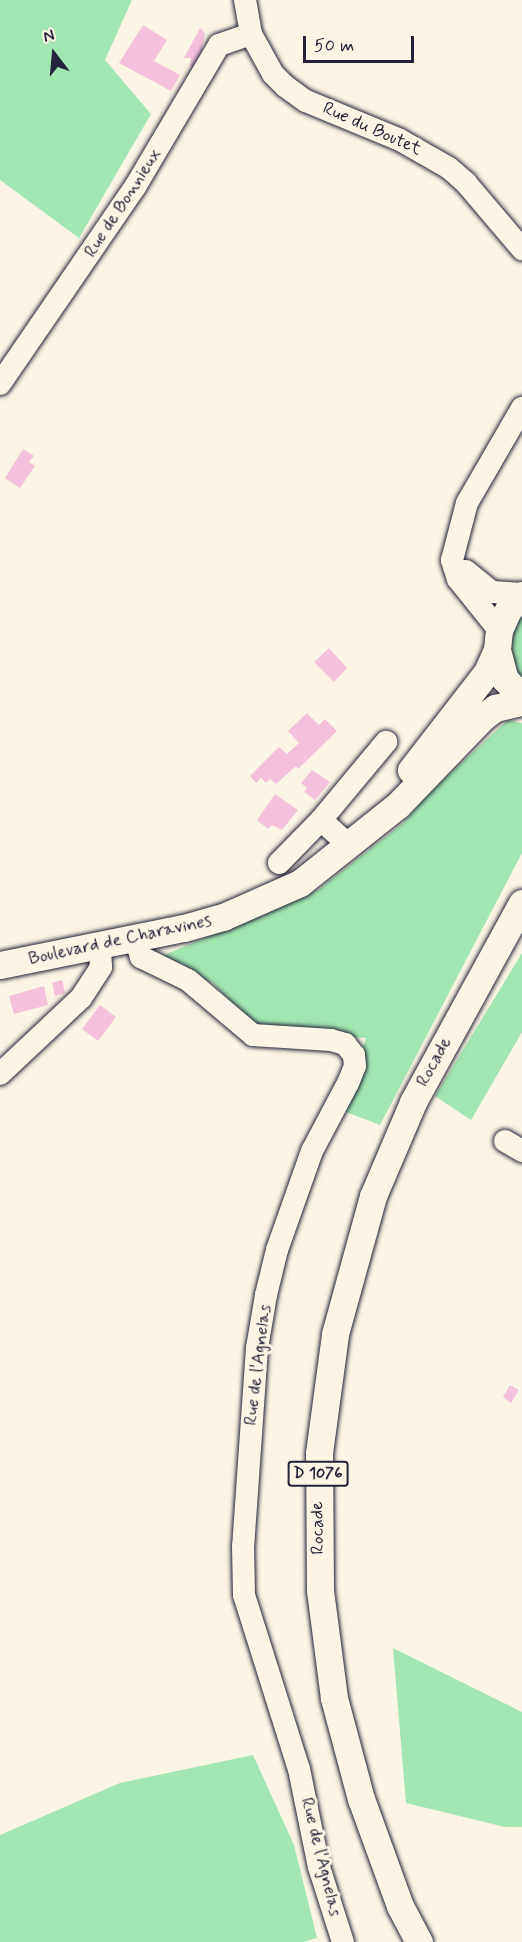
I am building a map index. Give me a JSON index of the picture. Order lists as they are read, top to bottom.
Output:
{
  "streets": {
    "main road": ["Boulevard de Charavines", "Rocade", "D 1076"],
    "street": ["Rue du Boutet", "Rue de Bonnieux", "Rue de l'Agnelas"]
  },
  "crossings": [
    ["Rue du Boutet", "Rue de Bonnieux"],
    ["Boulevard de Charavines", "Rue de l'Agnelas"]
  ],
  "scale_bar": "50 m",
  "north": "top"
}
